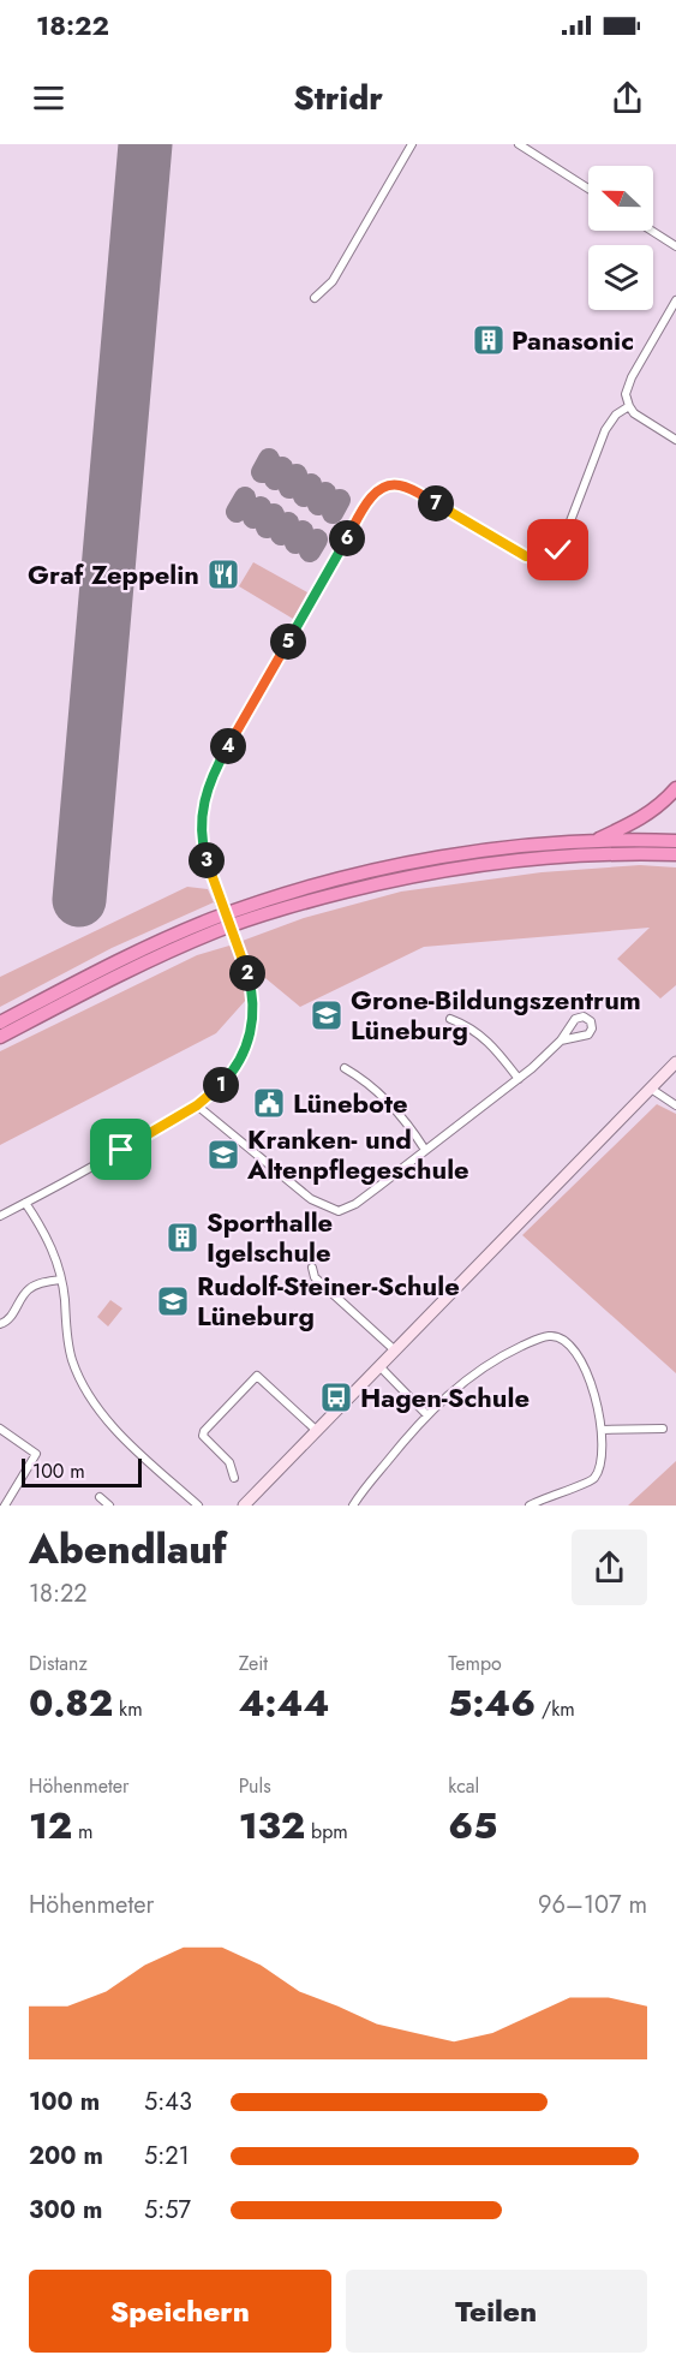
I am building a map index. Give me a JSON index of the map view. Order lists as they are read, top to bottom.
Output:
{
  "places": {
    "building": ["Panasonic", "Sporthalle Igelschule"],
    "restaurant": ["Graf Zeppelin"],
    "school or university": ["Grone-Bildungszentrum Lüneburg", "Kranken- und Altenpflegeschule", "Rudolf-Steiner-Schule Lüneburg"],
    "public building": ["Lünebote"],
    "bus stop": ["Hagen-Schule"]
  },
  "scale_bar": "100 m",
  "north": "left",
  "page": {
    "status": "18:22",
    "header": "Stridr",
    "pins": [
      "7",
      "6",
      "5",
      "4",
      "3",
      "2",
      "1"
    ],
    "scale": "100 m",
    "heading": ["Abendlauf", "18:22"],
    "stats": [
      ["Distanz", "0.82 km"],
      ["Zeit", "4:44"],
      ["Tempo", "5:46 /km"],
      ["Höhenmeter", "12 m"],
      ["Puls", "132 bpm"],
      ["kcal", "65"]
    ],
    "chart": ["Höhenmeter", "96–107 m"],
    "list": [
      {
        "name": "100 m",
        "note": "5:43"
      },
      {
        "name": "200 m",
        "note": "5:21"
      },
      {
        "name": "300 m",
        "note": "5:57"
      }
    ],
    "buttons": ["Speichern", "Teilen"]
  }
}
